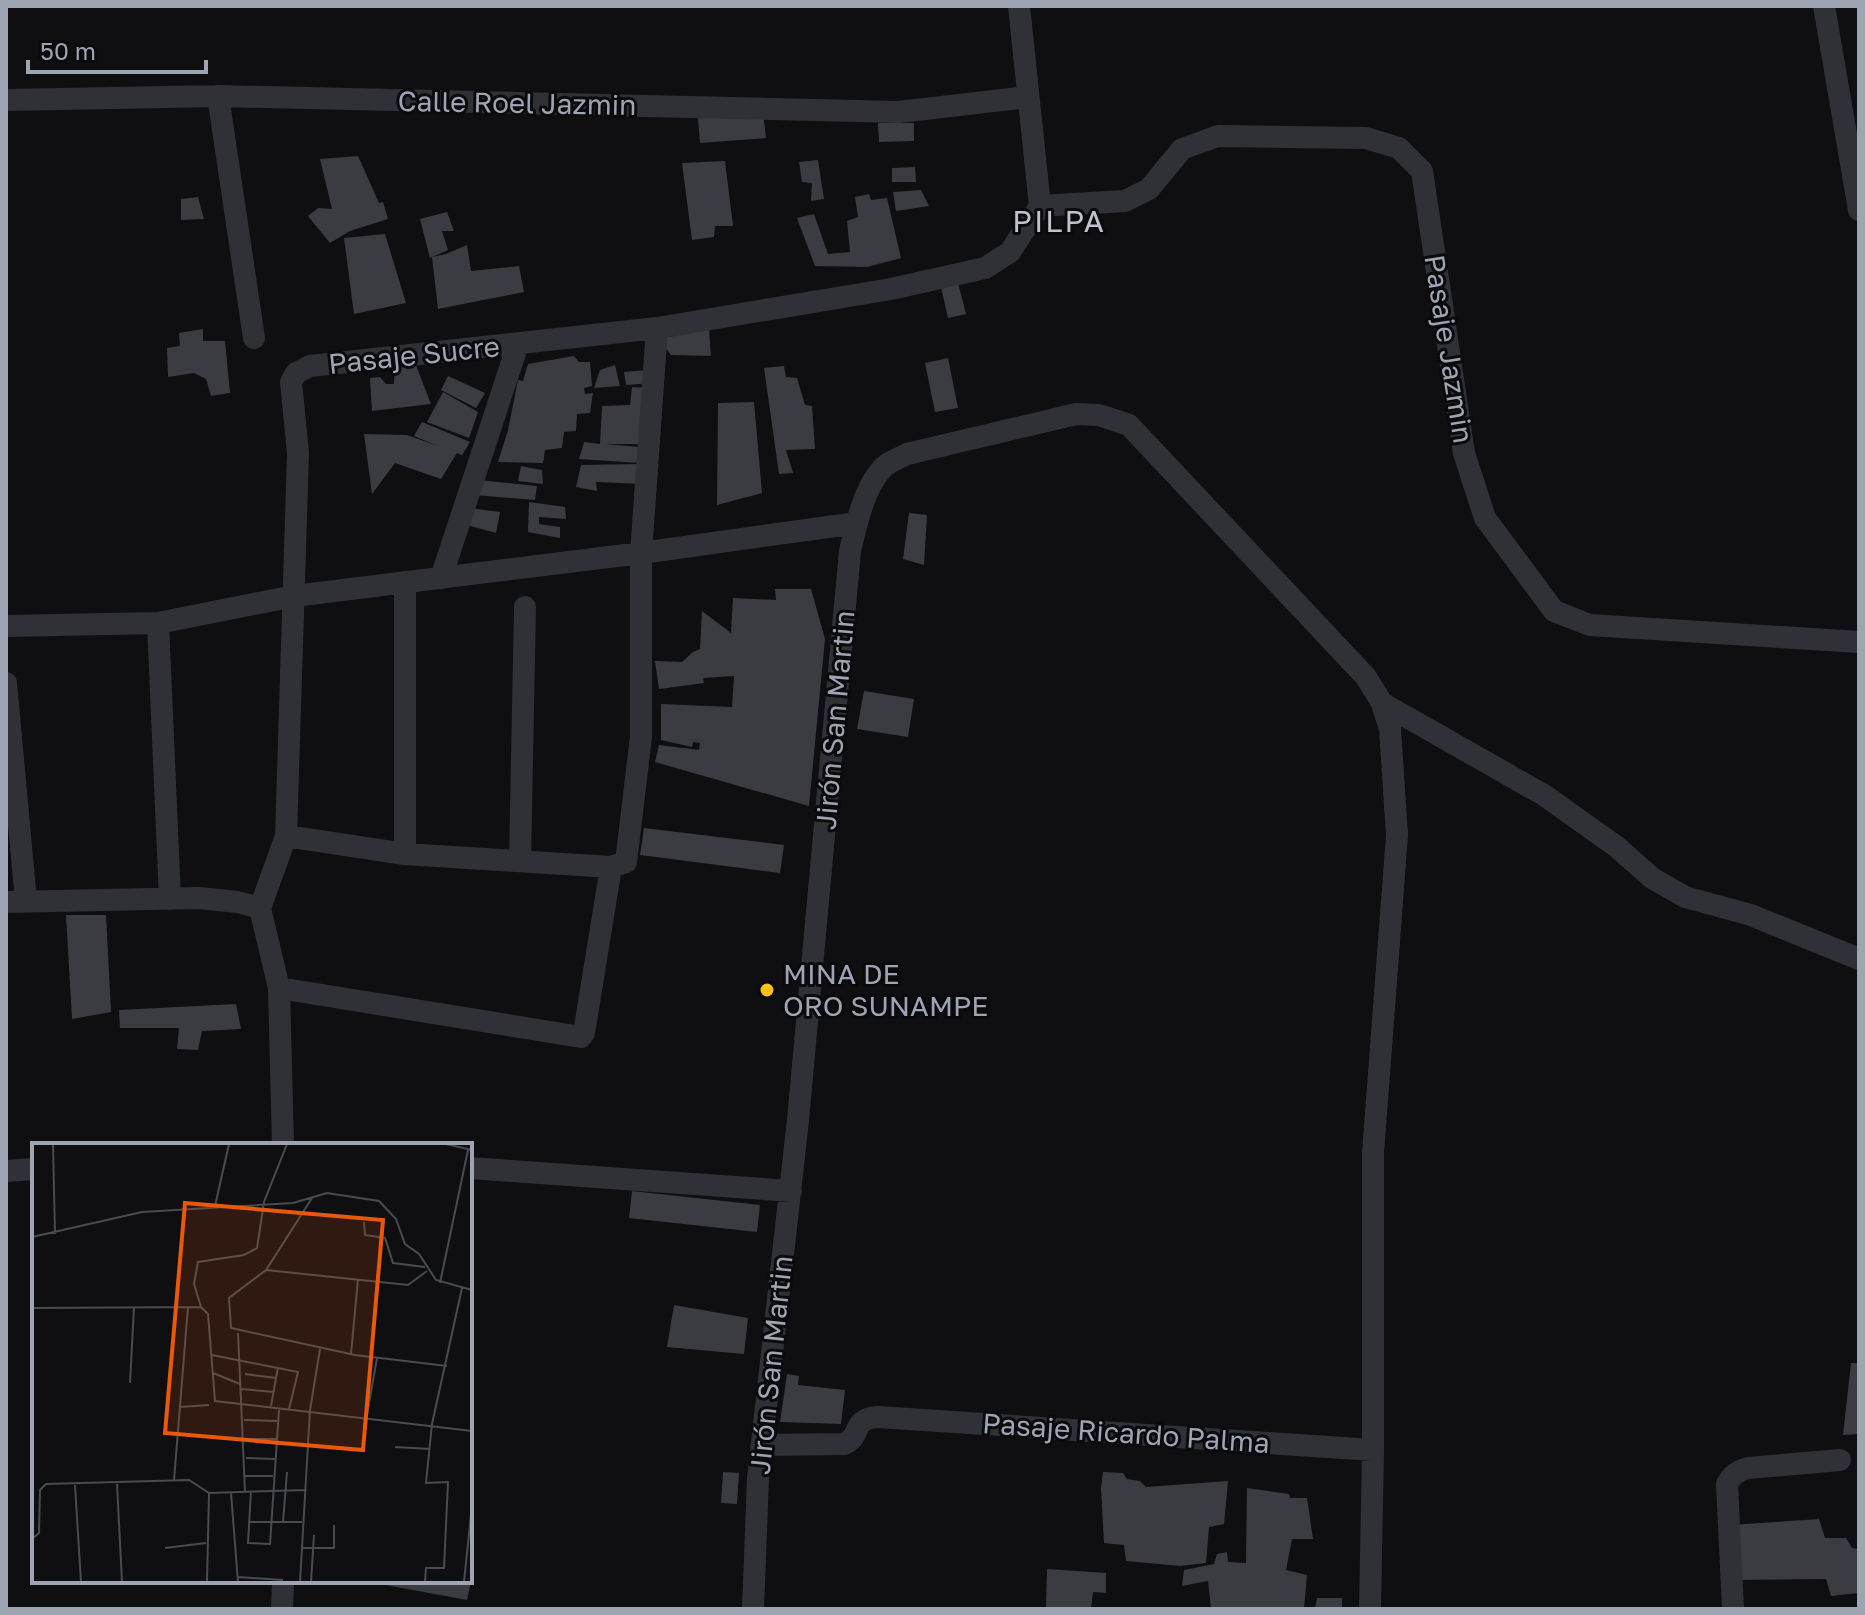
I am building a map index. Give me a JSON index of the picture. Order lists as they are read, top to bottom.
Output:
{
  "streets": {
    "street": [
      "Calle Roel Jazmin",
      "Pasaje Jazmin",
      "Pasaje Sucre",
      "Jirón San Martin",
      "Pasaje Ricardo Palma"
    ]
  },
  "crossings": [
    ["Pasaje Jazmin", "Pasaje Sucre"],
    ["Jirón San Martin", "Pasaje Ricardo Palma"]
  ],
  "districts": ["PILPA"],
  "places": ["MINA DE ORO SUNAMPE"],
  "scale_bar": "50 m"
}
